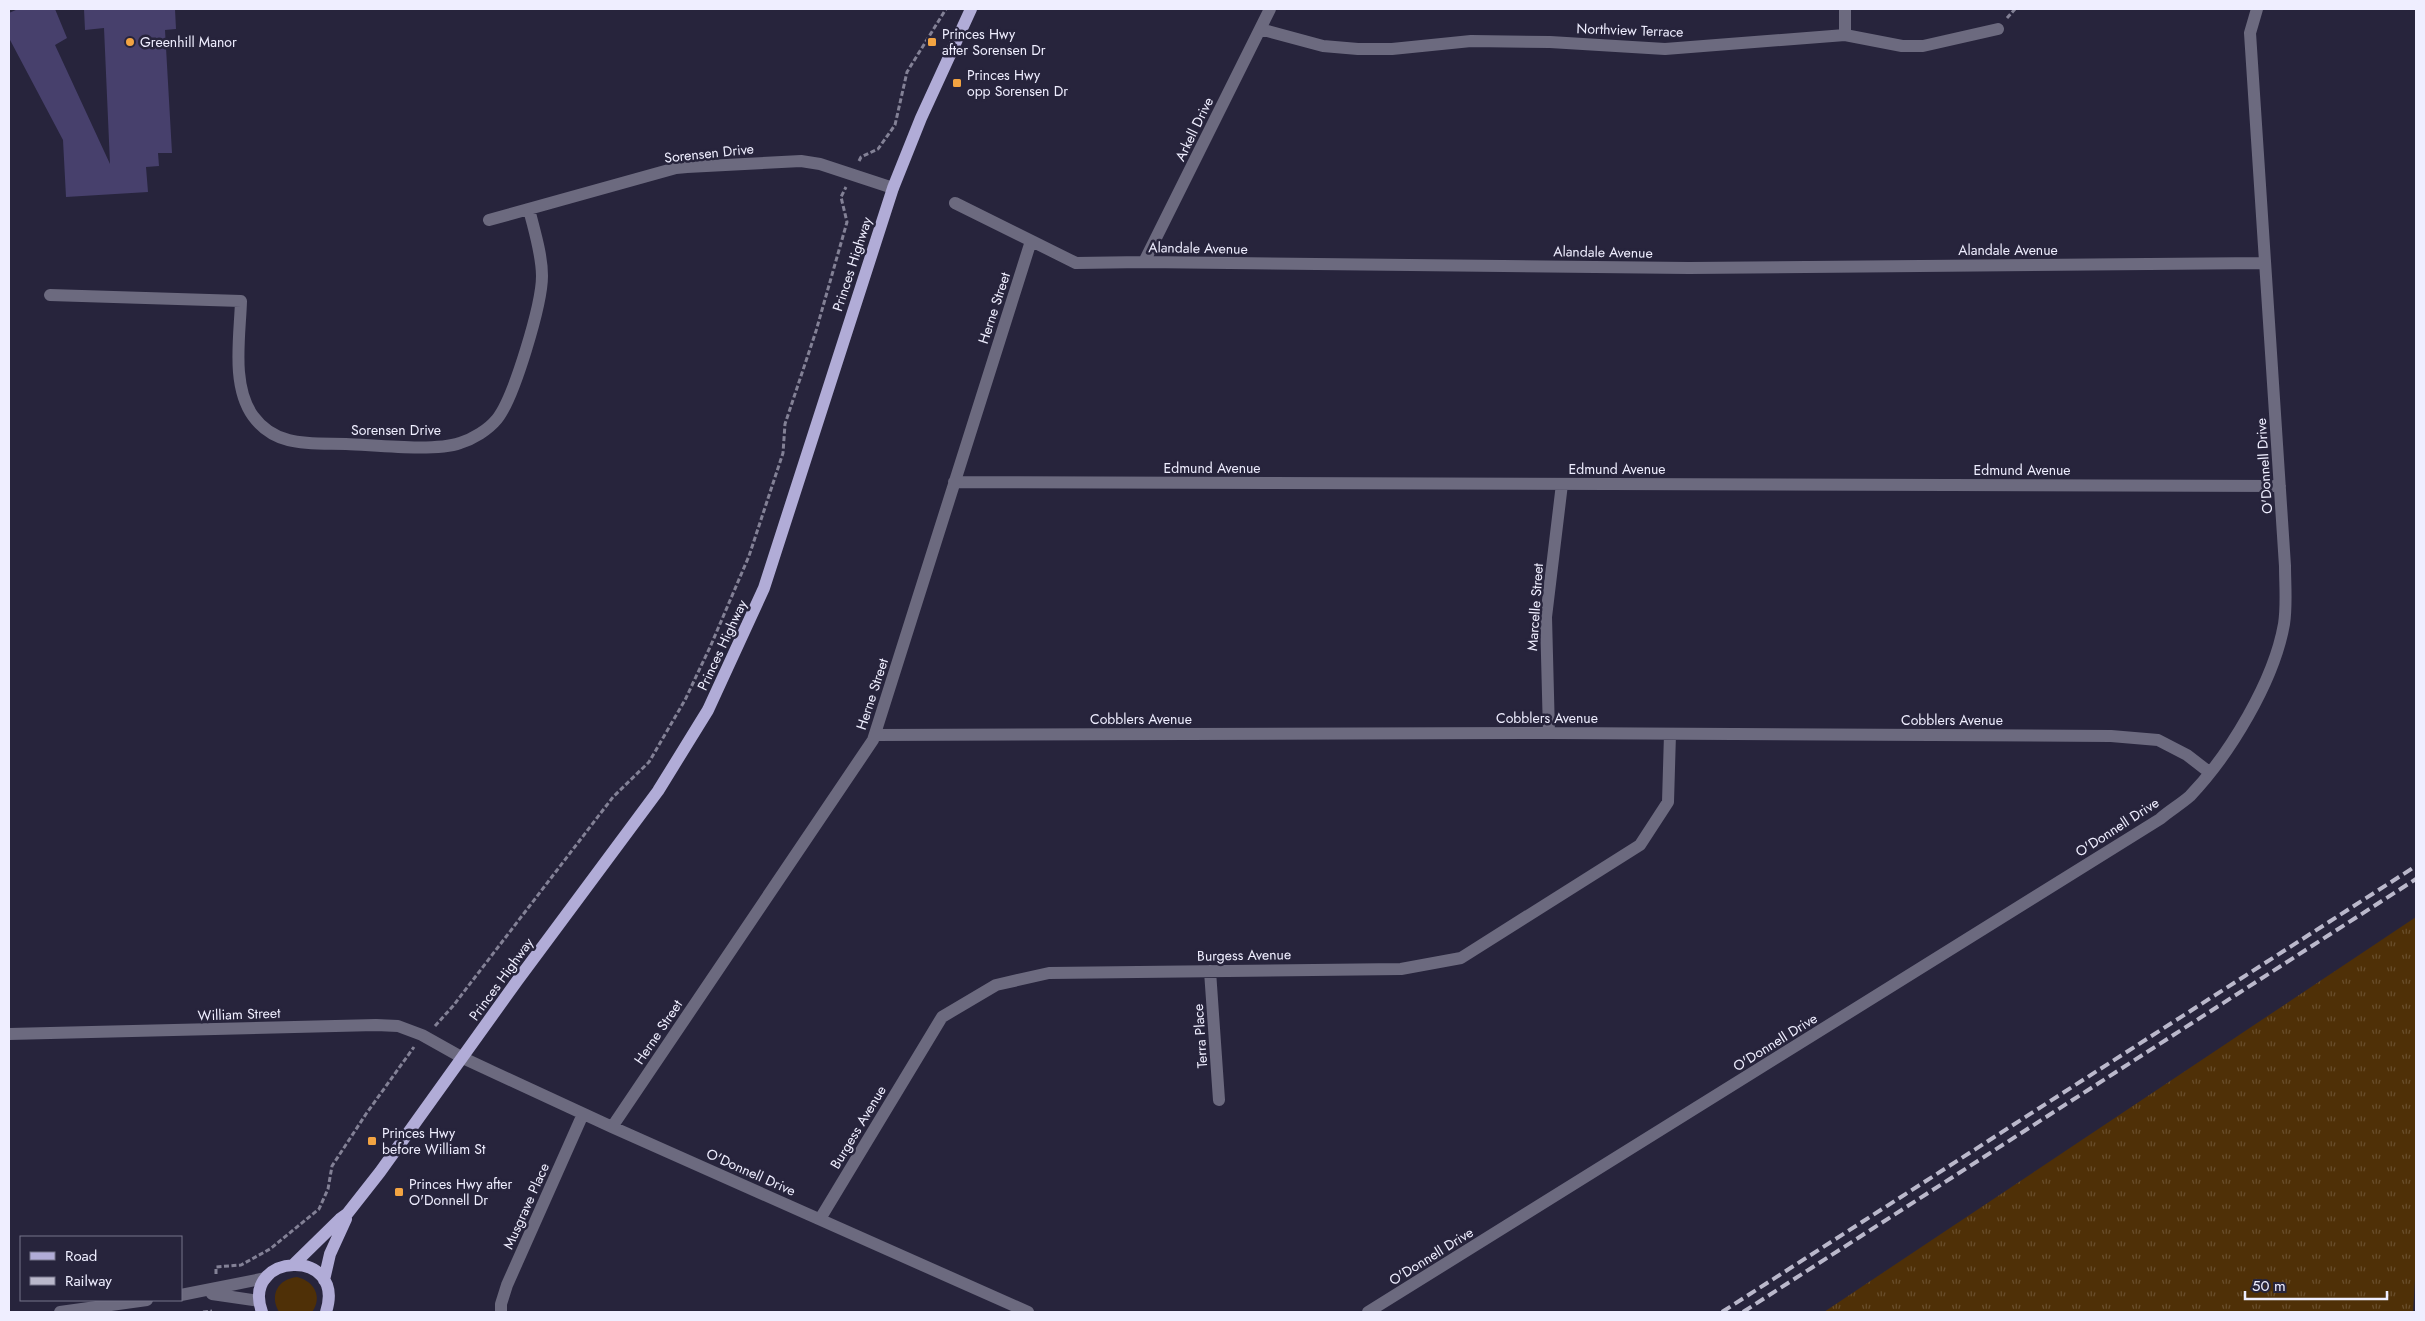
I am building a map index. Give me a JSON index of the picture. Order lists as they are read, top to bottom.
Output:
{
  "streets": {
    "main road": ["Princes Highway"],
    "street": [
      "Northview Terrace",
      "Arkell Drive",
      "Sorensen Drive",
      "Alandale Avenue",
      "Herne Street",
      "O'Donnell Drive",
      "Edmund Avenue",
      "Marcelle Street",
      "Cobblers Avenue",
      "Burgess Avenue",
      "William Street",
      "Terra Place",
      "Musgrave Place"
    ]
  },
  "crossings": [
    ["Northview Terrace", "Arkell Drive"],
    ["Arkell Drive", "Alandale Avenue"],
    ["Sorensen Drive", "Princes Highway"],
    ["Alandale Avenue", "Herne Street"],
    ["Alandale Avenue", "O'Donnell Drive"],
    ["Princes Highway", "O'Donnell Drive"],
    ["Princes Highway", "William Street"],
    ["Herne Street", "O'Donnell Drive"],
    ["Herne Street", "Edmund Avenue"],
    ["Herne Street", "Cobblers Avenue"],
    ["O'Donnell Drive", "Edmund Avenue"],
    ["O'Donnell Drive", "Cobblers Avenue"],
    ["O'Donnell Drive", "Burgess Avenue"],
    ["O'Donnell Drive", "William Street"],
    ["O'Donnell Drive", "Musgrave Place"],
    ["Edmund Avenue", "Marcelle Street"],
    ["Marcelle Street", "Cobblers Avenue"],
    ["Cobblers Avenue", "Burgess Avenue"],
    ["Burgess Avenue", "Terra Place"]
  ],
  "places": {
    "other": ["Greenhill Manor"],
    "transit": [
      "Princes Hwy after Sorensen Dr",
      "Princes Hwy opp Sorensen Dr",
      "Princes Hwy before William St",
      "Princes Hwy after O'Donnell Dr"
    ]
  },
  "legend": ["Road", "Railway"],
  "scale_bar": "50 m"
}
